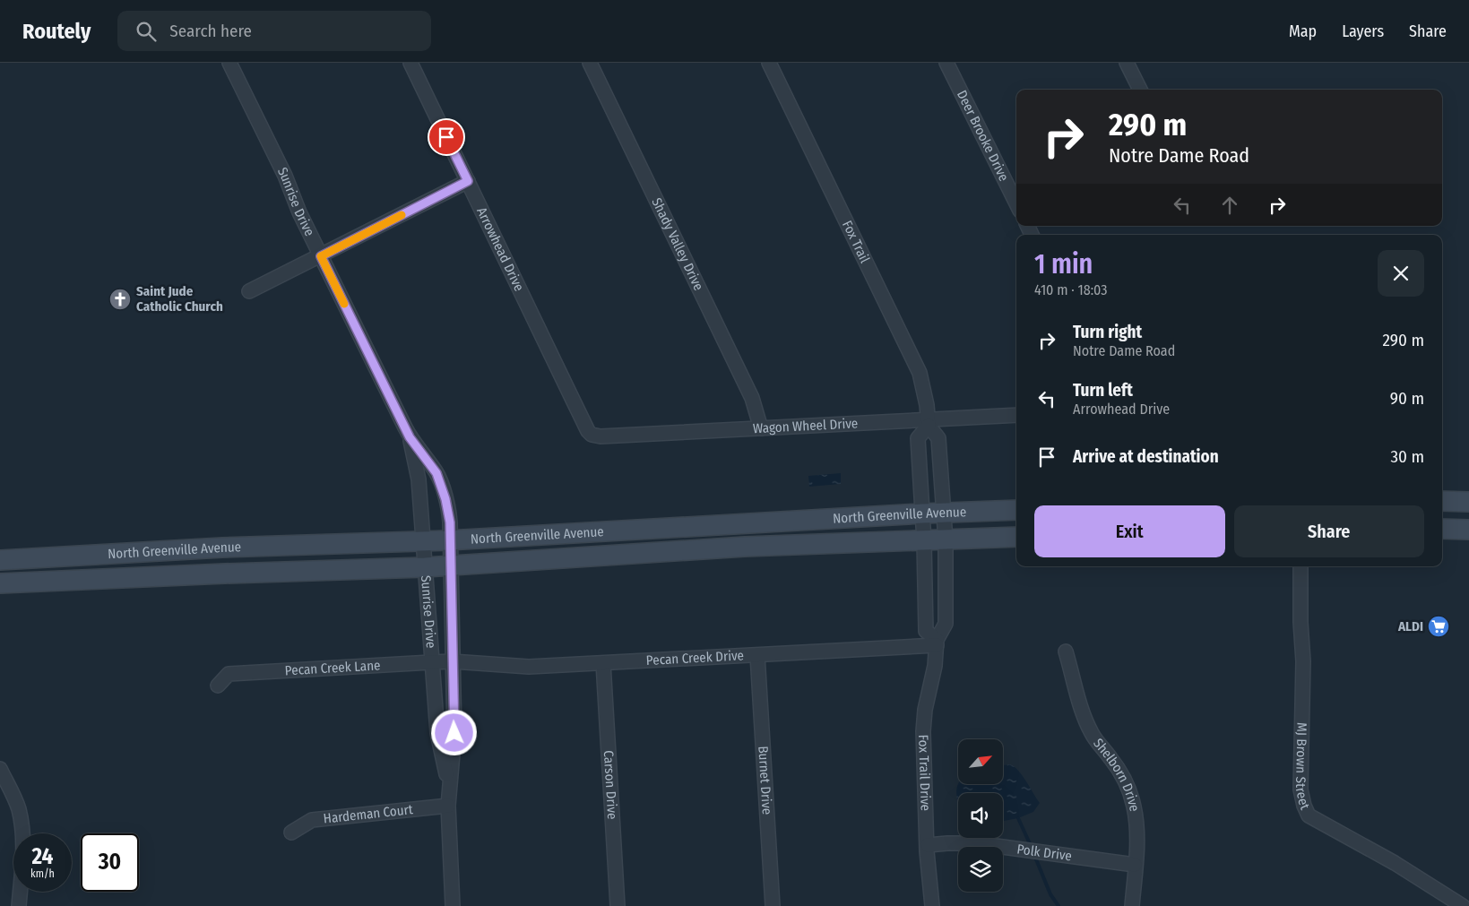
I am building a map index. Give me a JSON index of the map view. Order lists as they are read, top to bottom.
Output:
{
  "streets": {
    "main road": ["North Greenville Avenue"],
    "street": [
      "Deer Brooke Drive",
      "Sunrise Drive",
      "Fox Trail",
      "Shady Valley Drive",
      "Arrowhead Drive",
      "Wagon Wheel Drive",
      "Pecan Creek Drive",
      "Pecan Creek Lane",
      "MJ Brown Street",
      "Fox Trail Drive",
      "Shelborn Drive",
      "Burnet Drive",
      "Carson Drive",
      "Hardeman Court",
      "Polk Drive"
    ]
  },
  "crossings": [
    ["Sunrise Drive", "North Greenville Avenue"],
    ["Sunrise Drive", "Pecan Creek Drive"],
    ["Sunrise Drive", "Pecan Creek Lane"],
    ["Sunrise Drive", "Hardeman Court"],
    ["Fox Trail", "Wagon Wheel Drive"],
    ["Fox Trail", "North Greenville Avenue"],
    ["Fox Trail", "Fox Trail Drive"],
    ["Shady Valley Drive", "Wagon Wheel Drive"],
    ["Arrowhead Drive", "Wagon Wheel Drive"],
    ["North Greenville Avenue", "Fox Trail Drive"],
    ["Pecan Creek Drive", "Pecan Creek Lane"],
    ["Pecan Creek Drive", "Fox Trail Drive"],
    ["Pecan Creek Drive", "Burnet Drive"],
    ["Pecan Creek Drive", "Carson Drive"],
    ["Fox Trail Drive", "Polk Drive"],
    ["Shelborn Drive", "Polk Drive"]
  ],
  "places": {
    "church": ["Saint Jude Catholic Church"],
    "supermarket": ["ALDI"]
  },
  "north": "top right",
  "page": {
    "header": "Routely",
    "search": "Search here",
    "nav": ["Map", "Layers", "Share"],
    "turn": ["290 m", "Notre Dame Road"],
    "heading": ["1 min", "410 m · 18:03"],
    "list": [
      {
        "name": "Turn right",
        "note": "Notre Dame Road",
        "value": "290 m"
      },
      {
        "name": "Turn left",
        "note": "Arrowhead Drive",
        "value": "90 m"
      },
      {
        "name": "Arrive at destination",
        "value": "30 m"
      }
    ],
    "buttons": ["Exit", "Share"],
    "speed": "24 km/h",
    "limit": "30"
  }
}
